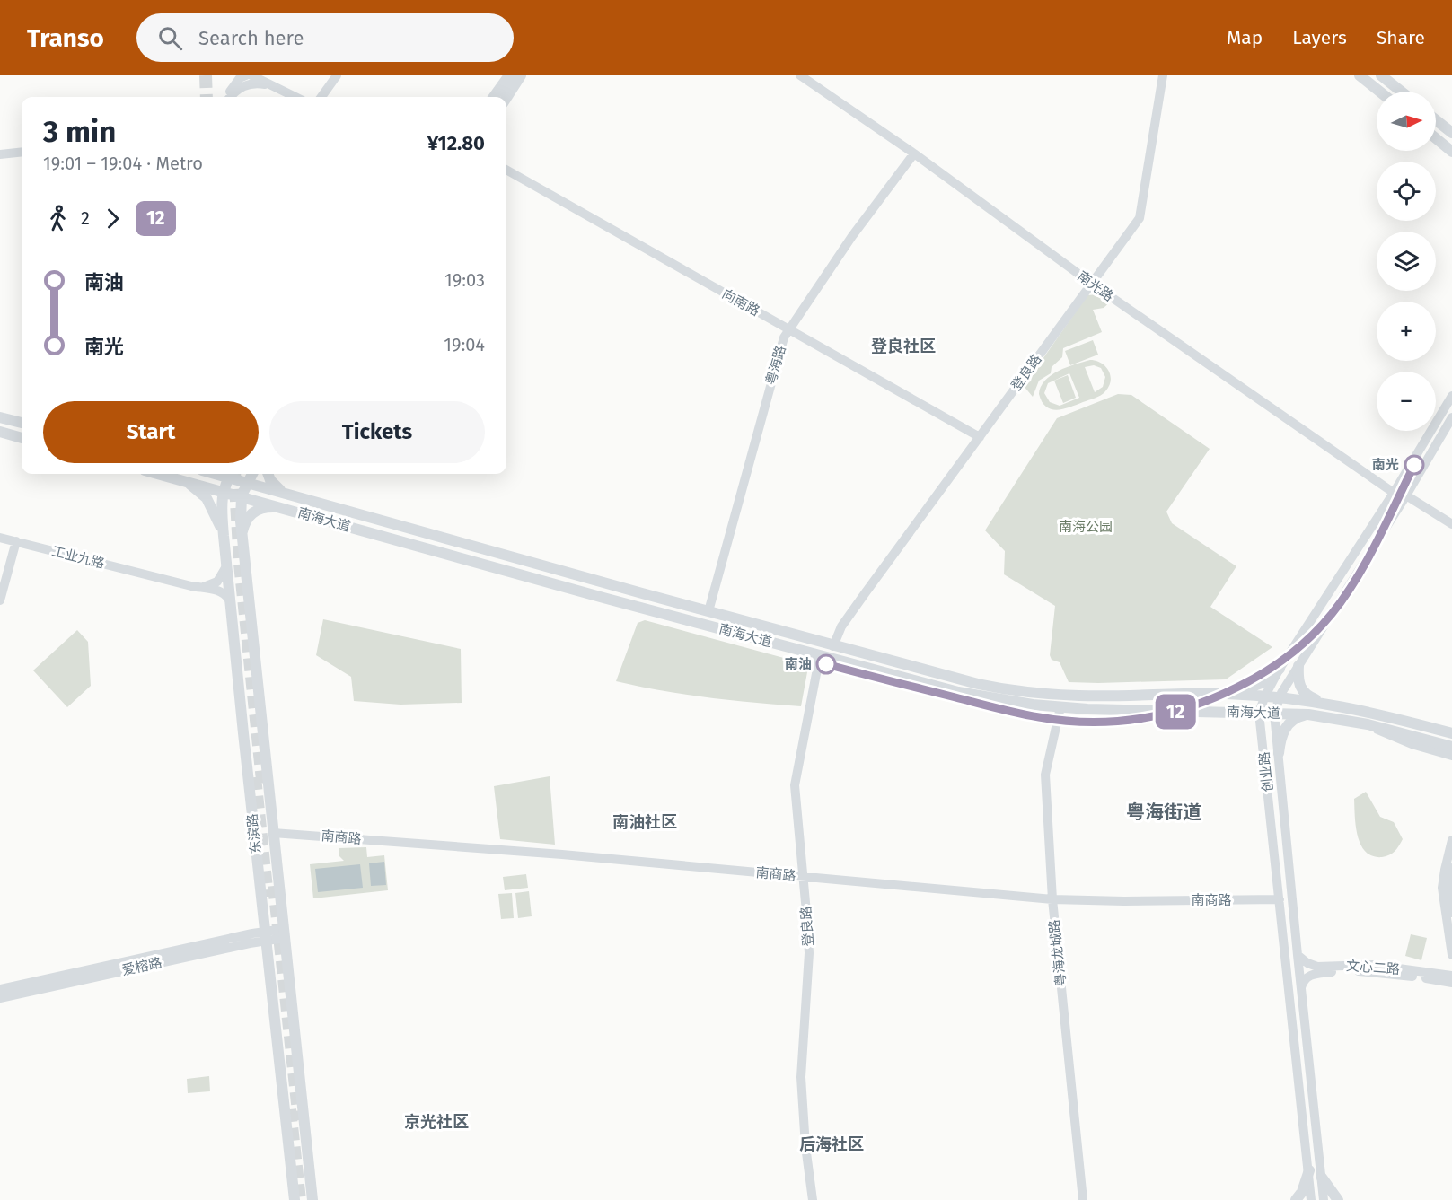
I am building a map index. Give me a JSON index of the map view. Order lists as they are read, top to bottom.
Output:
{
  "streets": {
    "main road": ["南海大道", "东滨路"],
    "street": [
      "南光路",
      "向南路",
      "粤海路",
      "登良路",
      "工业九路",
      "创业路",
      "南商路",
      "粤海龙城路",
      "爱榕路",
      "文心二路"
    ]
  },
  "crossings": [
    ["南光路", "粤海路"],
    ["南光路", "登良路"],
    ["南光路", "创业路"],
    ["向南路", "粤海路"],
    ["向南路", "登良路"],
    ["粤海路", "南海大道"],
    ["登良路", "南海大道"],
    ["登良路", "南商路"],
    ["南海大道", "创业路"],
    ["南海大道", "东滨路"],
    ["南海大道", "粤海龙城路"],
    ["工业九路", "东滨路"],
    ["创业路", "南商路"],
    ["创业路", "文心二路"],
    ["东滨路", "南商路"],
    ["东滨路", "爱榕路"],
    ["南商路", "粤海龙城路"]
  ],
  "districts": [
    "登良社区",
    "粤海街道",
    "南油社区",
    "京光社区",
    "后海社区"
  ],
  "parks": ["南海公园"],
  "places": ["南光", "南油"],
  "lines": ["metro line 12"],
  "north": "right",
  "page": {
    "header": "Transo",
    "search": "Search here",
    "nav": ["Map", "Layers", "Share"],
    "on_map": "12",
    "map_buttons": ["+", "−"],
    "heading": ["3 min", "19:01 – 19:04 · Metro", "¥12.80"],
    "legs": ["2", "12"],
    "list": [
      {
        "name": "南油",
        "value": "19:03"
      },
      {
        "name": "南光",
        "value": "19:04"
      }
    ],
    "buttons": ["Start", "Tickets"]
  }
}
